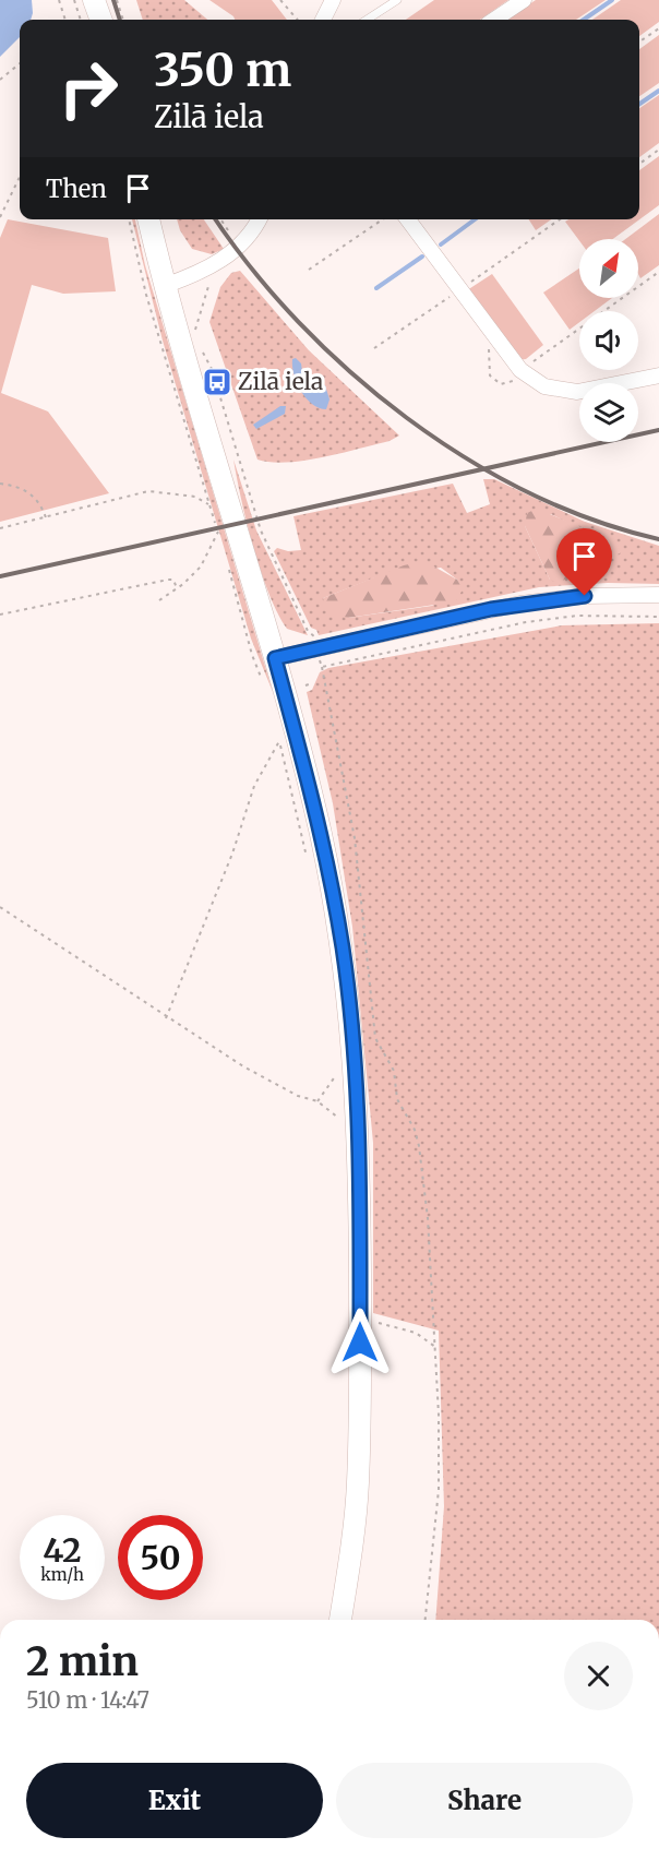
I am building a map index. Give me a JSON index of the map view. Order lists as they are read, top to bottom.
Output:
{
  "places": {
    "bus stop": ["Zilā iela"]
  },
  "north": "top right",
  "page": {
    "turn": ["350 m", "Zilā iela"],
    "then": "Then",
    "speed": "42 km/h",
    "limit": "50",
    "heading": ["2 min", "510 m · 14:47"],
    "buttons": ["Exit", "Share"]
  }
}
